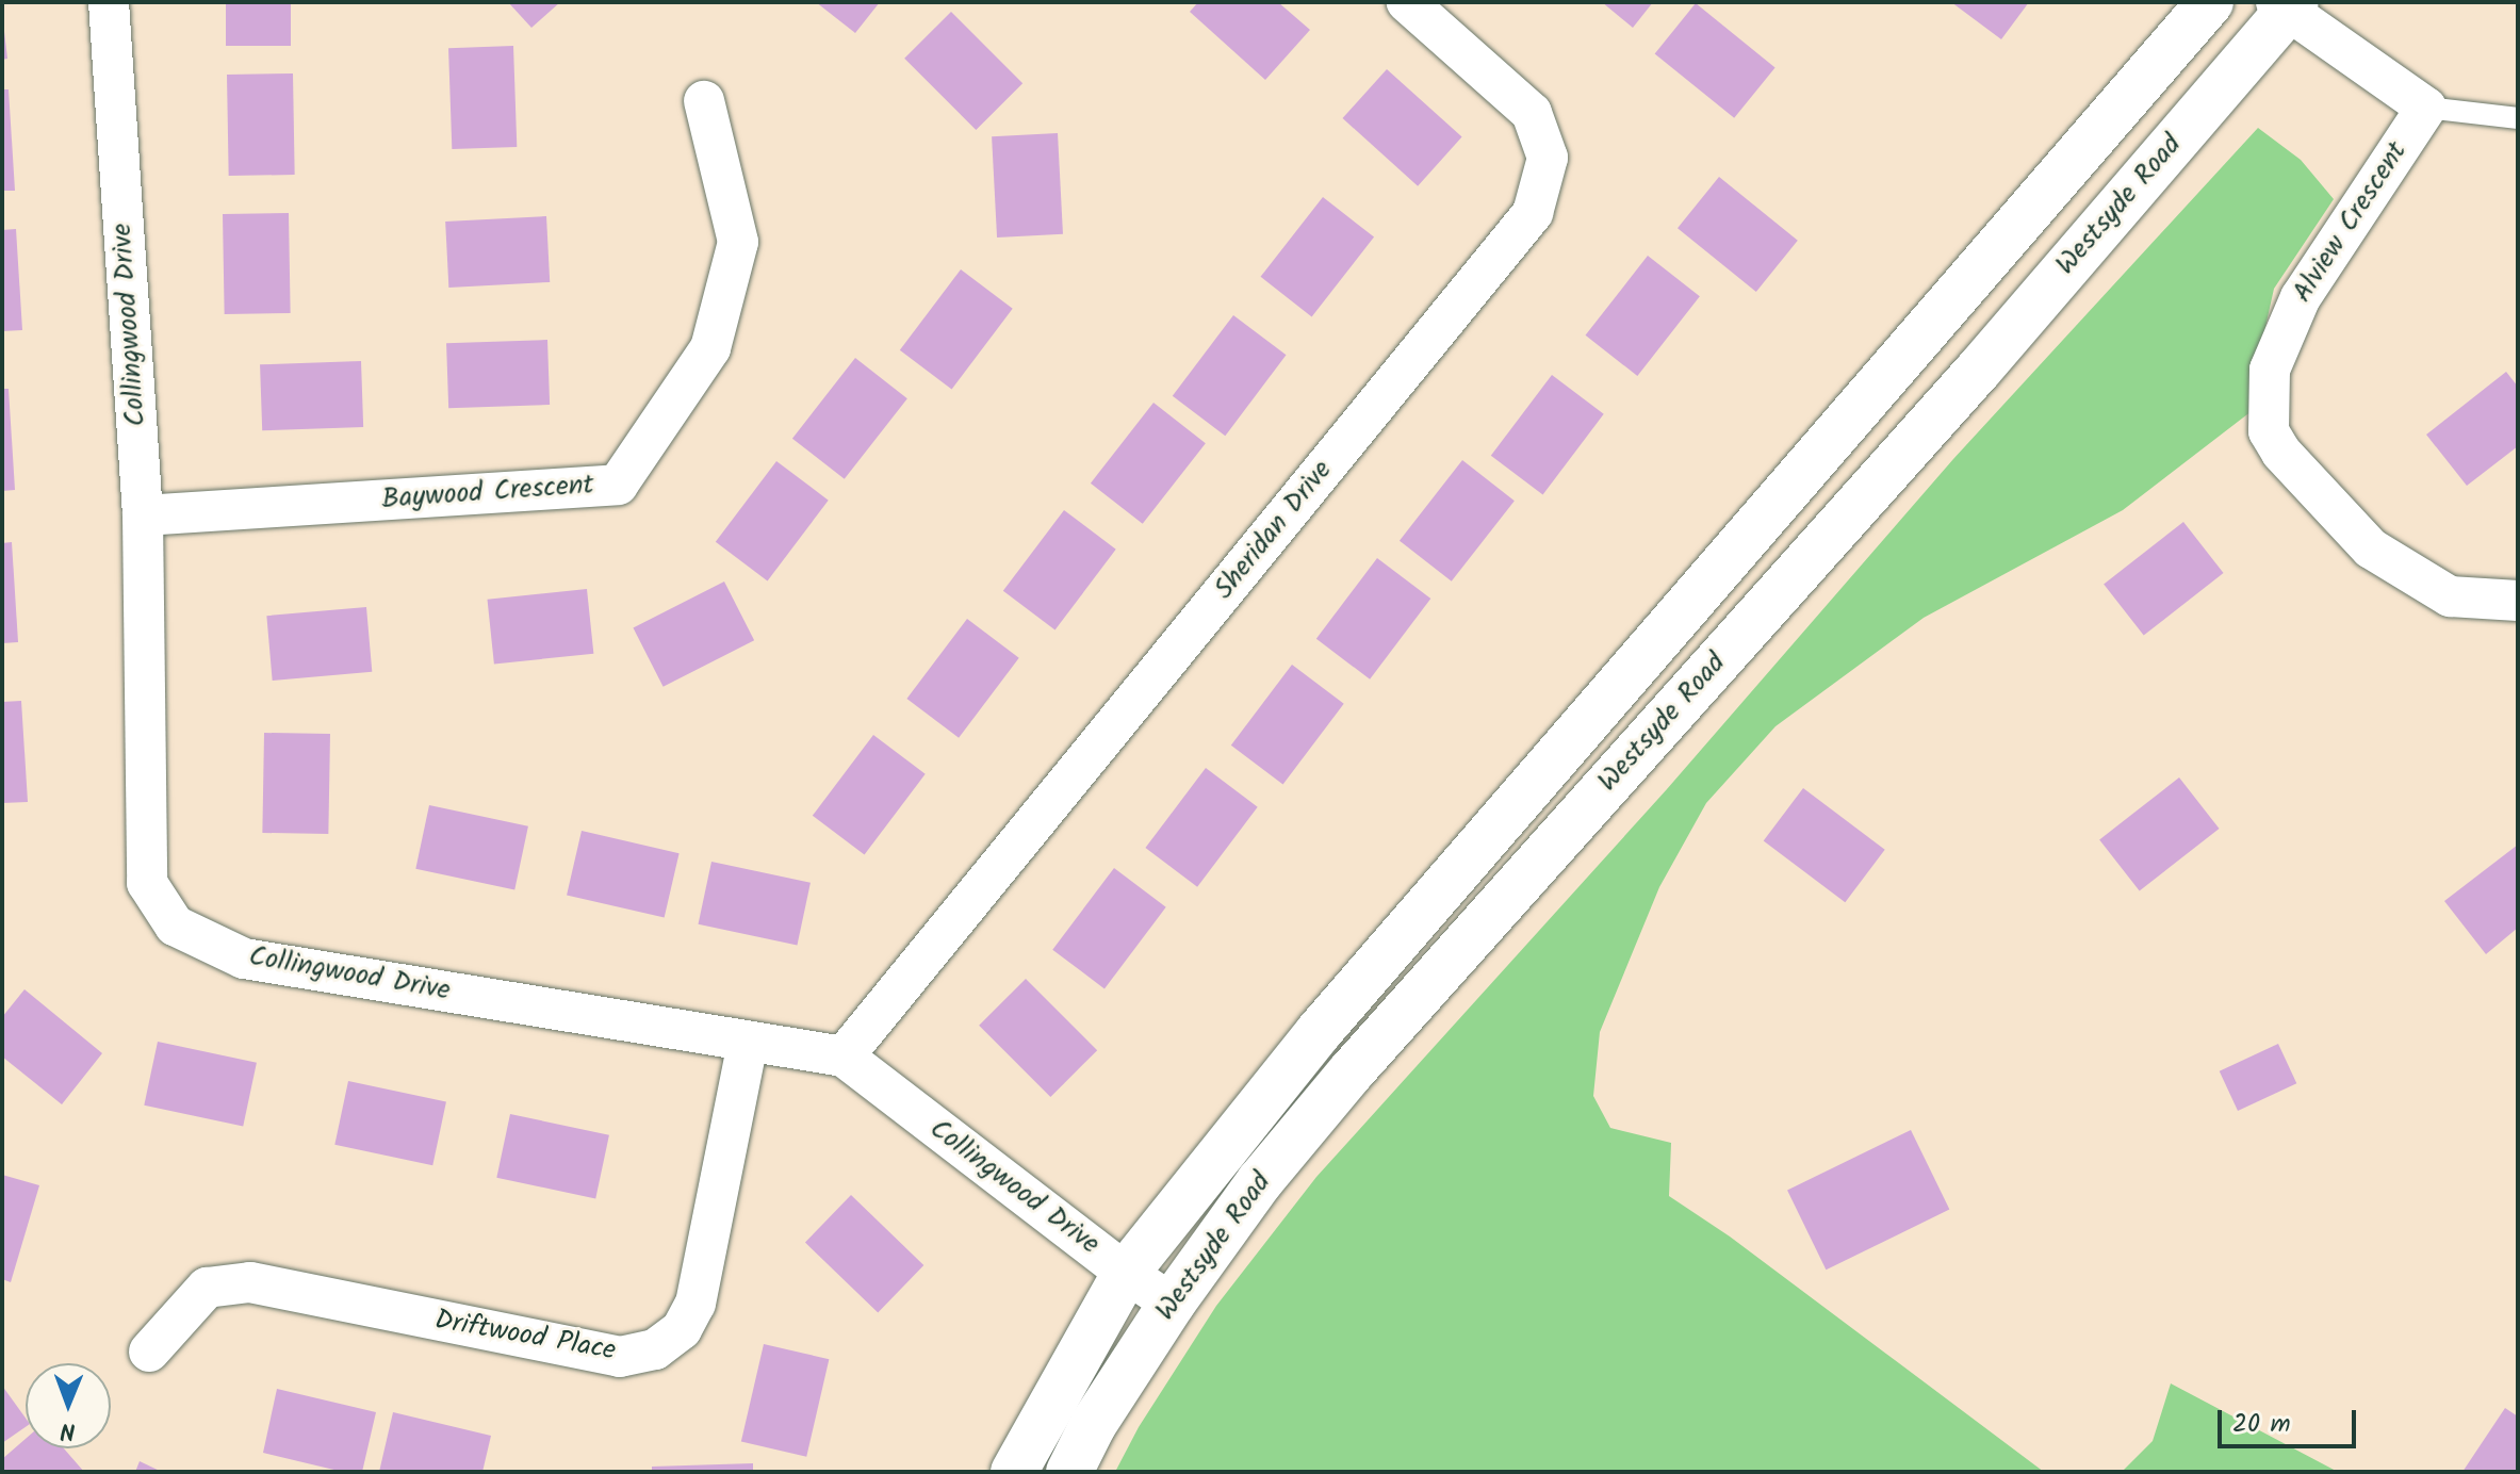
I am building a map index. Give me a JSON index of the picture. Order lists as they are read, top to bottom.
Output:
{
  "streets": {
    "main road": ["Westsyde Road"],
    "street": [
      "Alview Crescent",
      "Collingwood Drive",
      "Baywood Crescent",
      "Sheridan Drive",
      "Driftwood Place"
    ]
  },
  "crossings": [
    ["Westsyde Road", "Collingwood Drive"],
    ["Collingwood Drive", "Baywood Crescent"],
    ["Collingwood Drive", "Sheridan Drive"],
    ["Collingwood Drive", "Driftwood Place"]
  ],
  "scale_bar": "20 m",
  "north": "bottom"
}
